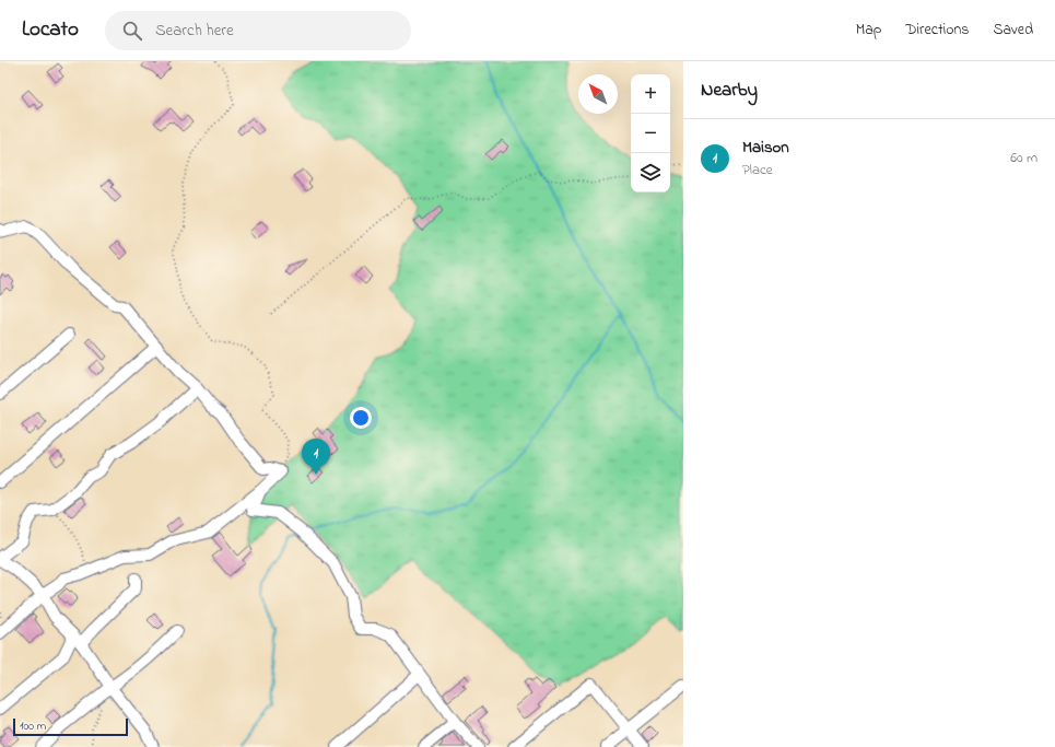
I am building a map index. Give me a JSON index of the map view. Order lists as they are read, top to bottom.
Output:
{
  "scale_bar": "100 m",
  "north": "top left",
  "page": {
    "header": "Locato",
    "search": "Search here",
    "nav": ["Map", "Directions", "Saved"],
    "heading": "Nearby",
    "map_buttons": ["+", "−"],
    "list": [
      {
        "mark": "1",
        "name": "Maison",
        "note": "Place",
        "value": "60 m"
      }
    ],
    "pins": "1",
    "scale": "100 m"
  }
}
